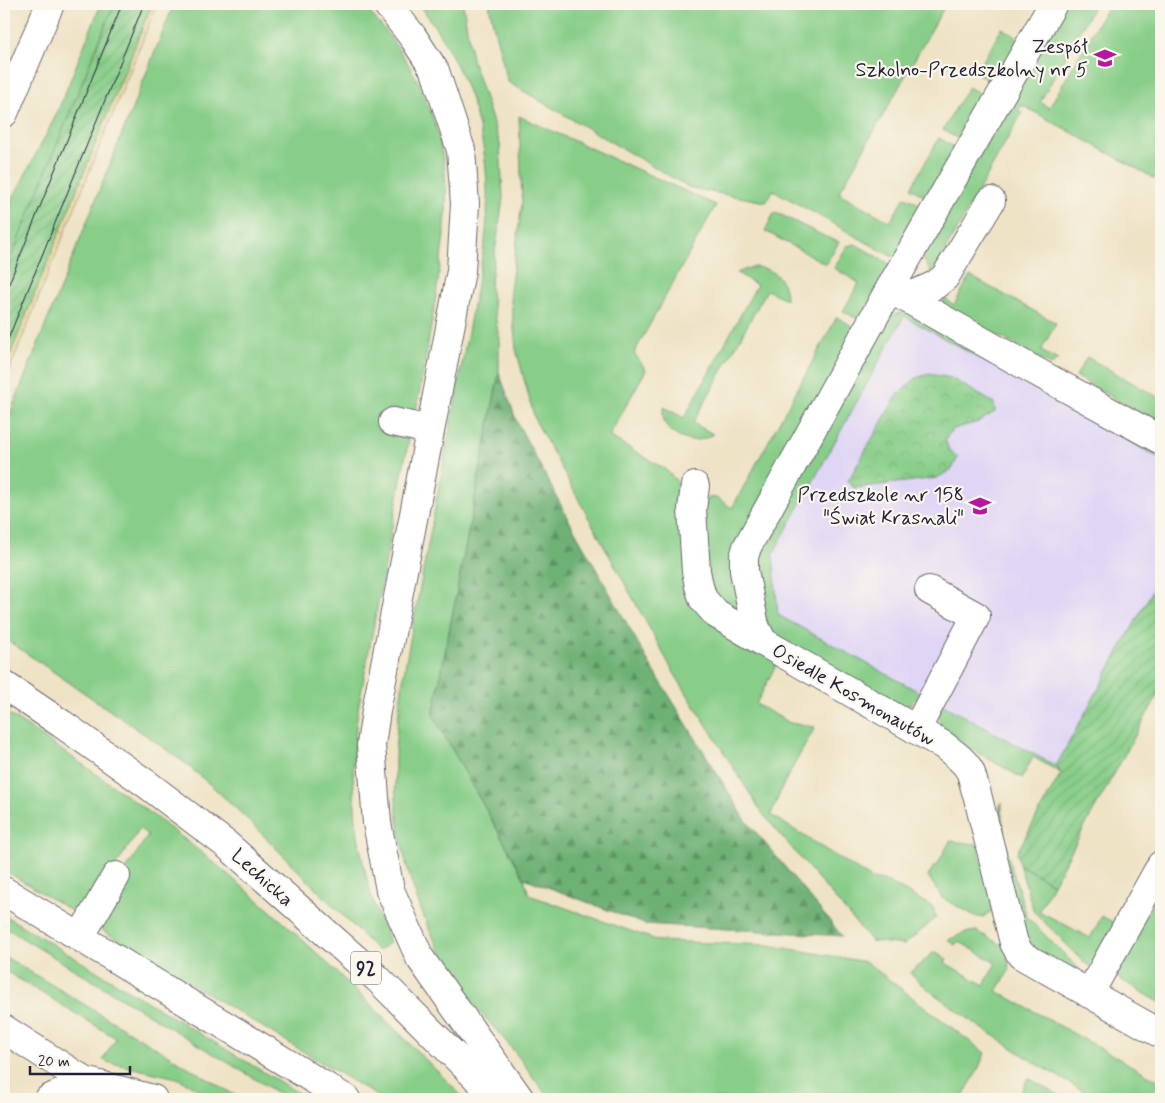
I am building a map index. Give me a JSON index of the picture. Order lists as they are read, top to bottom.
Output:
{
  "streets": {
    "street": ["Osiedle Kosmonautów", "Lechicka", "92"]
  },
  "places": {
    "school or university": ["Zespół Szkolno-Przedszkolny nr 5", "Przedszkole nr 158 \"Świat Krasnali\""]
  },
  "scale_bar": "20 m"
}
